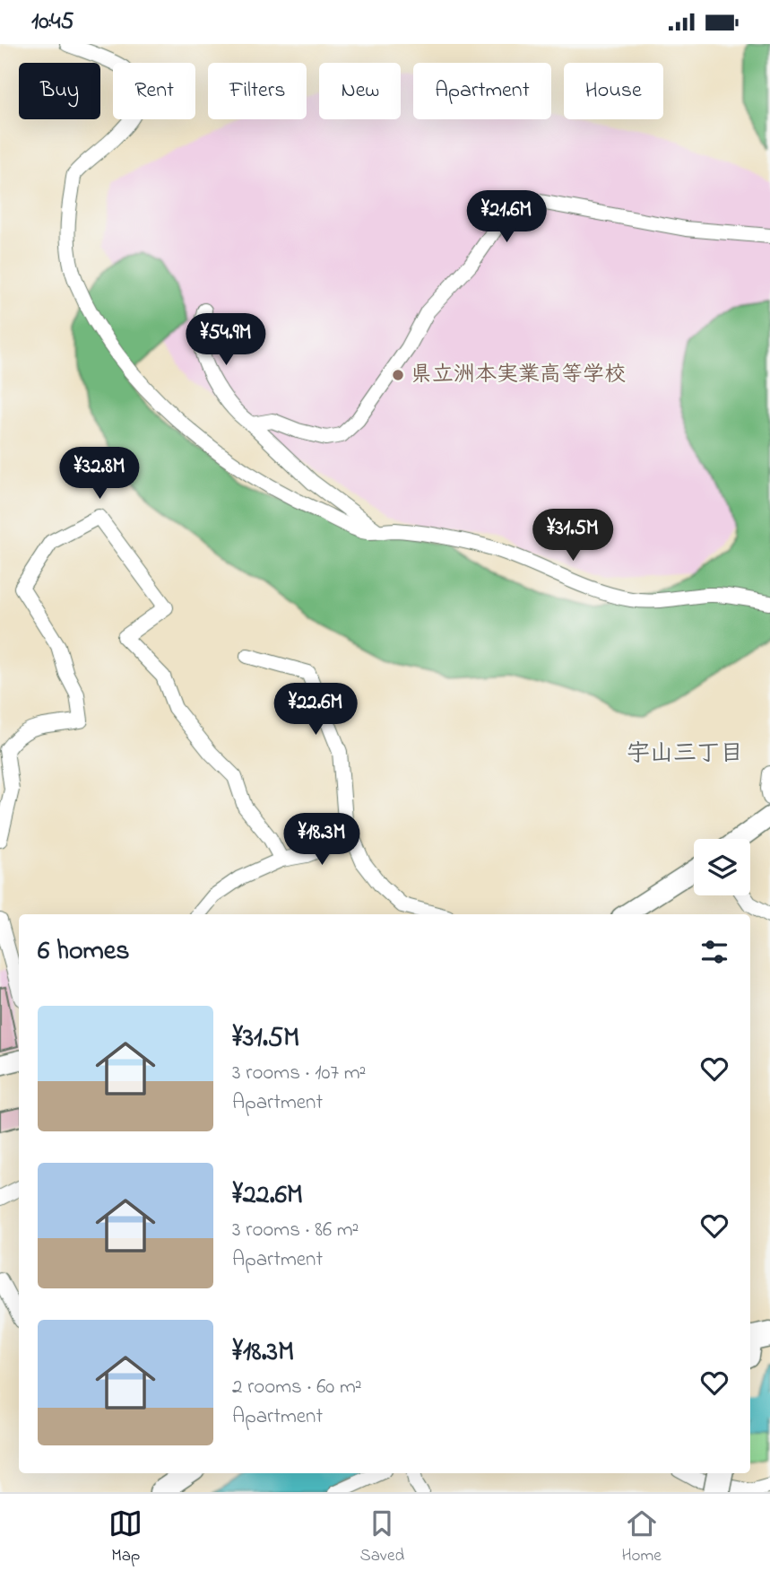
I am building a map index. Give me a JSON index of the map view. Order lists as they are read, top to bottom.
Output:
{
  "districts": ["宇山三丁目"],
  "places": ["県立洲本実業高等学校"],
  "page": {
    "status": "10:45",
    "chip": [
      "Buy",
      "Rent",
      "Filters",
      "New",
      "Apartment",
      "House"
    ],
    "price": [
      "¥21.6M",
      "¥54.9M",
      "¥32.8M",
      "¥31.5M",
      "¥22.6M",
      "¥18.3M"
    ],
    "heading": "6 homes",
    "list": [
      {
        "name": "¥31.5M",
        "note": "3 rooms · 107 m² · Apartment"
      },
      {
        "name": "¥22.6M",
        "note": "3 rooms · 86 m² · Apartment"
      },
      {
        "name": "¥18.3M",
        "note": "2 rooms · 60 m² · Apartment"
      }
    ],
    "tabs": ["Map", "Saved", "Home"]
  }
}
